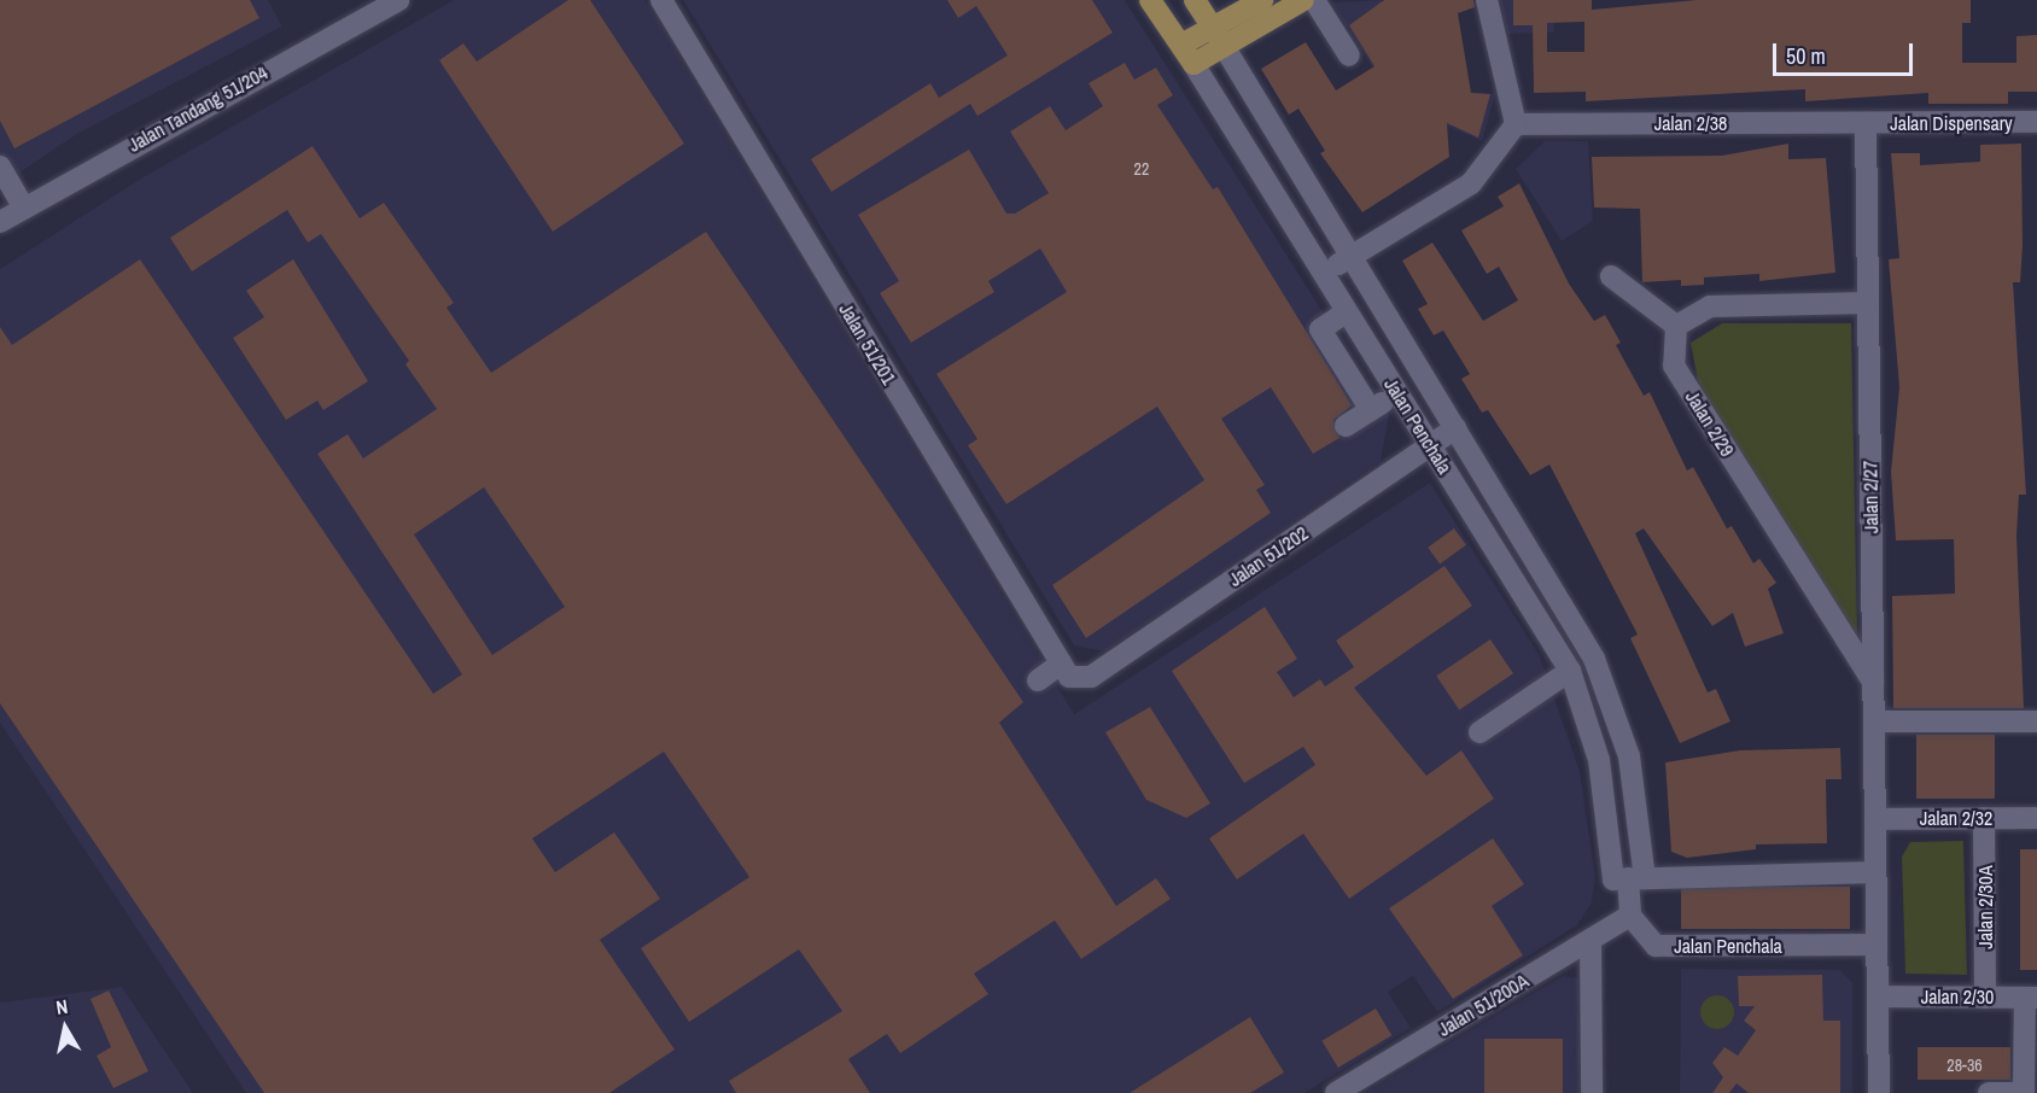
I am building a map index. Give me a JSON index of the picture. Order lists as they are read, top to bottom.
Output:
{
  "streets": {
    "main road": ["Jalan Penchala"],
    "street": [
      "Jalan Tandang 51/204",
      "Jalan 2/38",
      "Jalan Dispensary",
      "Jalan 51/201",
      "Jalan 2/29",
      "Jalan 2/27",
      "Jalan 51/202",
      "Jalan 2/32",
      "Jalan 2/30A",
      "Jalan 2/30",
      "Jalan 51/200A"
    ]
  },
  "crossings": [
    ["Jalan 2/38", "Jalan Dispensary"],
    ["Jalan 2/38", "Jalan 2/27"],
    ["Jalan Dispensary", "Jalan 2/27"],
    ["Jalan 51/201", "Jalan 51/202"],
    ["Jalan 2/29", "Jalan 2/27"],
    ["Jalan Penchala", "Jalan 2/27"],
    ["Jalan Penchala", "Jalan 51/202"],
    ["Jalan Penchala", "Jalan 51/200A"],
    ["Jalan 2/27", "Jalan 2/32"],
    ["Jalan 2/27", "Jalan 2/30"],
    ["Jalan 2/32", "Jalan 2/30A"],
    ["Jalan 2/30A", "Jalan 2/30"]
  ],
  "house_numbers": ["22", "28-36"],
  "scale_bar": "50 m",
  "north": "top"
}
